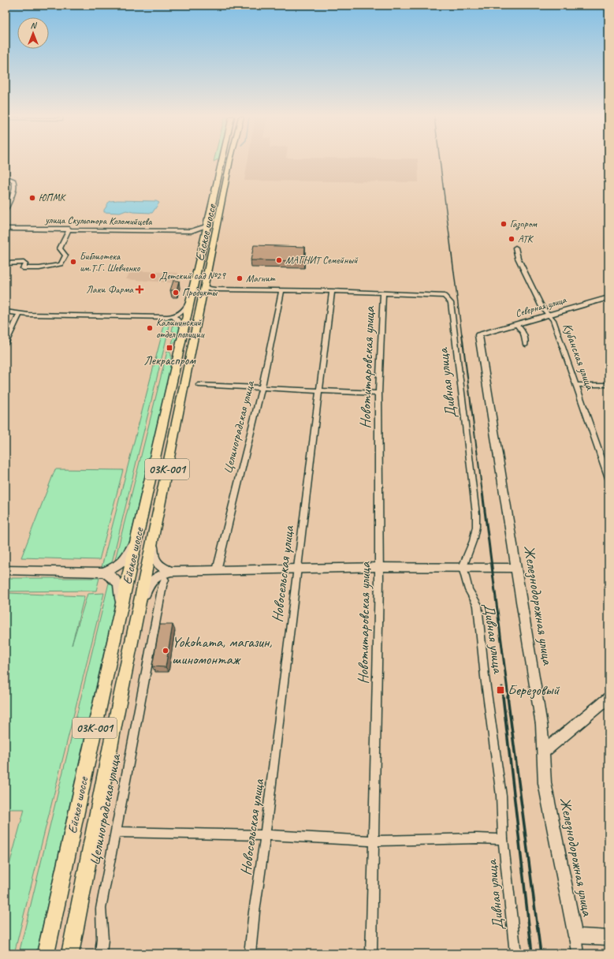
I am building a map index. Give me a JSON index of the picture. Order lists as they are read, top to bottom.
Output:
{
  "streets": {
    "main road": ["Ейское шоссе", "03К-001"],
    "street": [
      "улица Скульптора Коломийцева",
      "Северная улица",
      "Кубанская улица",
      "Новотитаровская улица",
      "Дивная улица",
      "Целиноградская улица",
      "Новосельская улица",
      "Железнодорожная улица"
    ]
  },
  "crossings": [
    ["Ейское шоссе", "03К-001"],
    ["Северная улица", "Кубанская улица"],
    ["Северная улица", "Железнодорожная улица"],
    ["Новотитаровская улица", "Дивная улица"]
  ],
  "places": {
    "other": [
      "ЮПМК",
      "Газпром",
      "АТК",
      "МАГНИТ Семейный",
      "Библиотека им.Т.Г. Шевченко",
      "Детский сад №29",
      "Магнит",
      "Продукты",
      "Калининский отдел полиции",
      "Yokohama, магазин, шиномонтаж"
    ],
    "health": ["Лаки Фарма"],
    "transit": ["Лекраспром", "Березовый"]
  },
  "north": "top"
}
